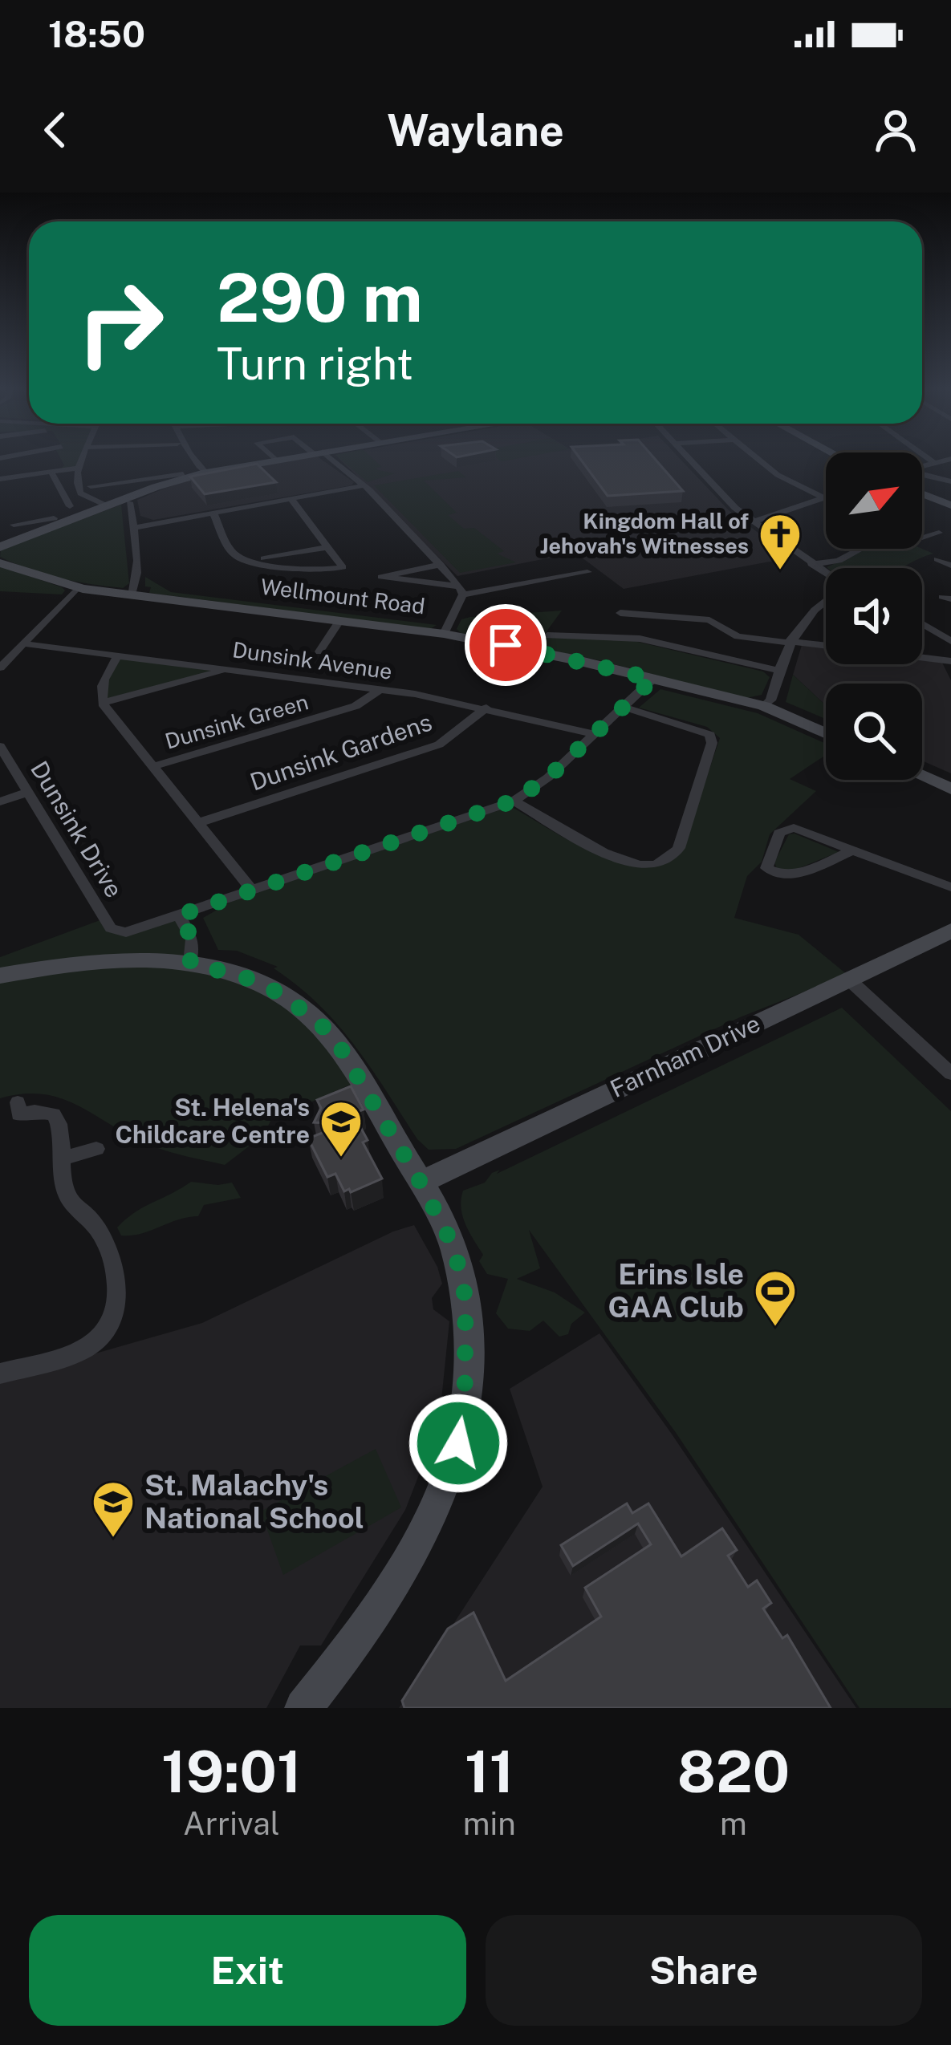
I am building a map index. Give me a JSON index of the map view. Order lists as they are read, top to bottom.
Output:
{
  "streets": {
    "street": [
      "Wellmount Road",
      "Dunsink Avenue",
      "Dunsink Green",
      "Dunsink Gardens",
      "Dunsink Drive",
      "Farnham Drive"
    ]
  },
  "crossings": [
    ["Dunsink Avenue", "Dunsink Green"],
    ["Dunsink Avenue", "Dunsink Gardens"]
  ],
  "places": {
    "church": ["Kingdom Hall of Jehovah's Witnesses"],
    "school or university": ["St. Helena's Childcare Centre", "St. Malachy's National School"],
    "sports": ["Erins Isle GAA Club"]
  },
  "north": "top right",
  "page": {
    "status": "18:50",
    "header": "Waylane",
    "turn": ["290 m", "Turn right"],
    "eta": [
      "19:01",
      "Arrival",
      "11",
      "min",
      "820",
      "m"
    ],
    "buttons": ["Exit", "Share"]
  }
}
